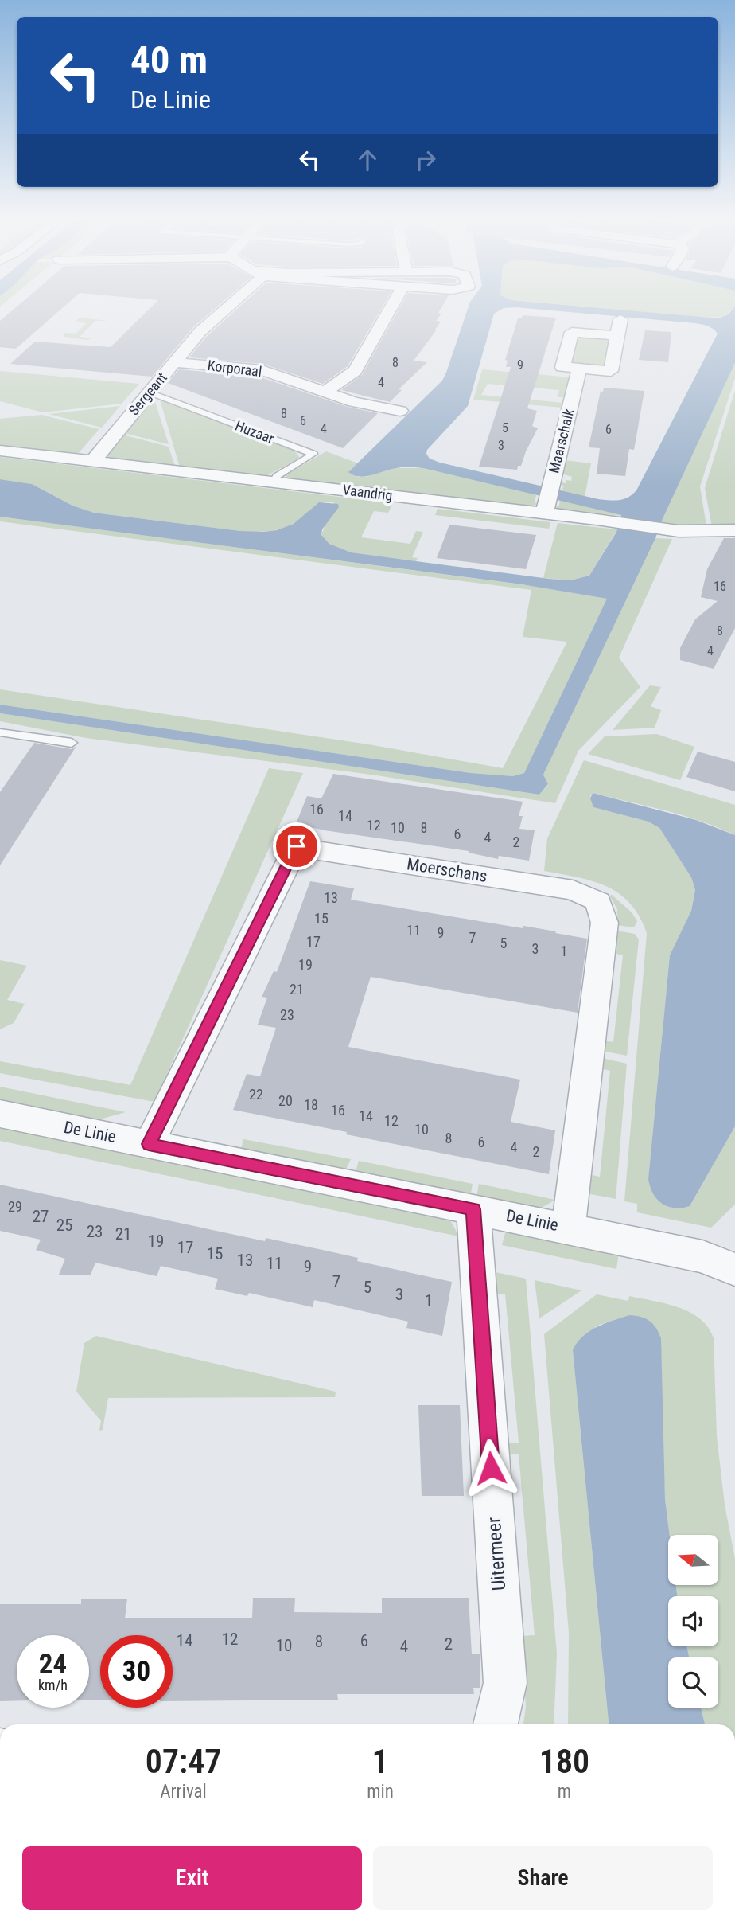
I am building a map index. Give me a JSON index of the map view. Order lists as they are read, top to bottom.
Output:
{
  "streets": {
    "street": [
      "Korporaal",
      "Sergeant",
      "Maarschalk",
      "Vaandrig",
      "Moerschans",
      "De Linie",
      "Uitermeer"
    ],
    "lane": ["Huzaar"]
  },
  "crossings": [
    ["Korporaal", "Sergeant"],
    ["Sergeant", "Huzaar"],
    ["Sergeant", "Vaandrig"],
    ["Huzaar", "Vaandrig"],
    ["Maarschalk", "Vaandrig"],
    ["Moerschans", "De Linie"],
    ["De Linie", "Uitermeer"]
  ],
  "house_numbers": [
    "8",
    "9",
    "4",
    "8",
    "6",
    "5",
    "4",
    "6",
    "3",
    "16",
    "8",
    "4",
    "16",
    "14",
    "12",
    "10",
    "8",
    "6",
    "4",
    "2",
    "13",
    "15",
    "11",
    "9",
    "7",
    "17",
    "5",
    "3",
    "1",
    "19",
    "21",
    "23",
    "22",
    "20",
    "18",
    "16",
    "14",
    "12",
    "10",
    "8",
    "6",
    "4",
    "2",
    "29",
    "27",
    "25",
    "23",
    "21",
    "19",
    "17",
    "15",
    "13",
    "11",
    "9",
    "7",
    "5",
    "3",
    "1",
    "12",
    "14",
    "6",
    "8",
    "2",
    "10",
    "4"
  ],
  "north": "left",
  "page": {
    "turn": ["40 m", "De Linie"],
    "speed": "24 km/h",
    "limit": "30",
    "eta": [
      "07:47",
      "Arrival",
      "1",
      "min",
      "180",
      "m"
    ],
    "buttons": ["Exit", "Share"]
  }
}
